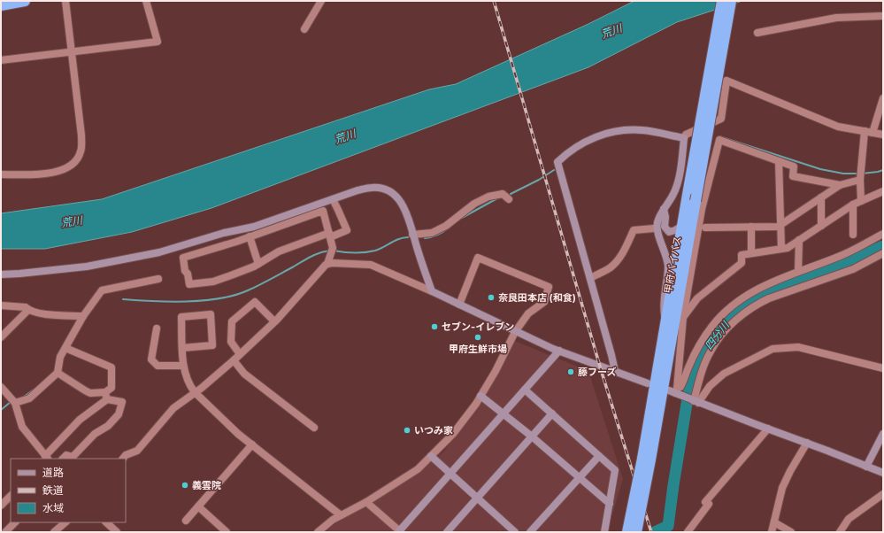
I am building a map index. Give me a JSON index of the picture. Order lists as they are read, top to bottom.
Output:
{
  "streets": {
    "highway": ["甲府バイパス"]
  },
  "water": ["荒川", "四分川"],
  "places": [
    "奈良田本店 (和食)",
    "セブン-イレブン",
    "甲府生鮮市場",
    "藤フーズ",
    "いつみ家",
    "義雲院"
  ],
  "legend": ["道路", "鉄道", "水域"]
}
